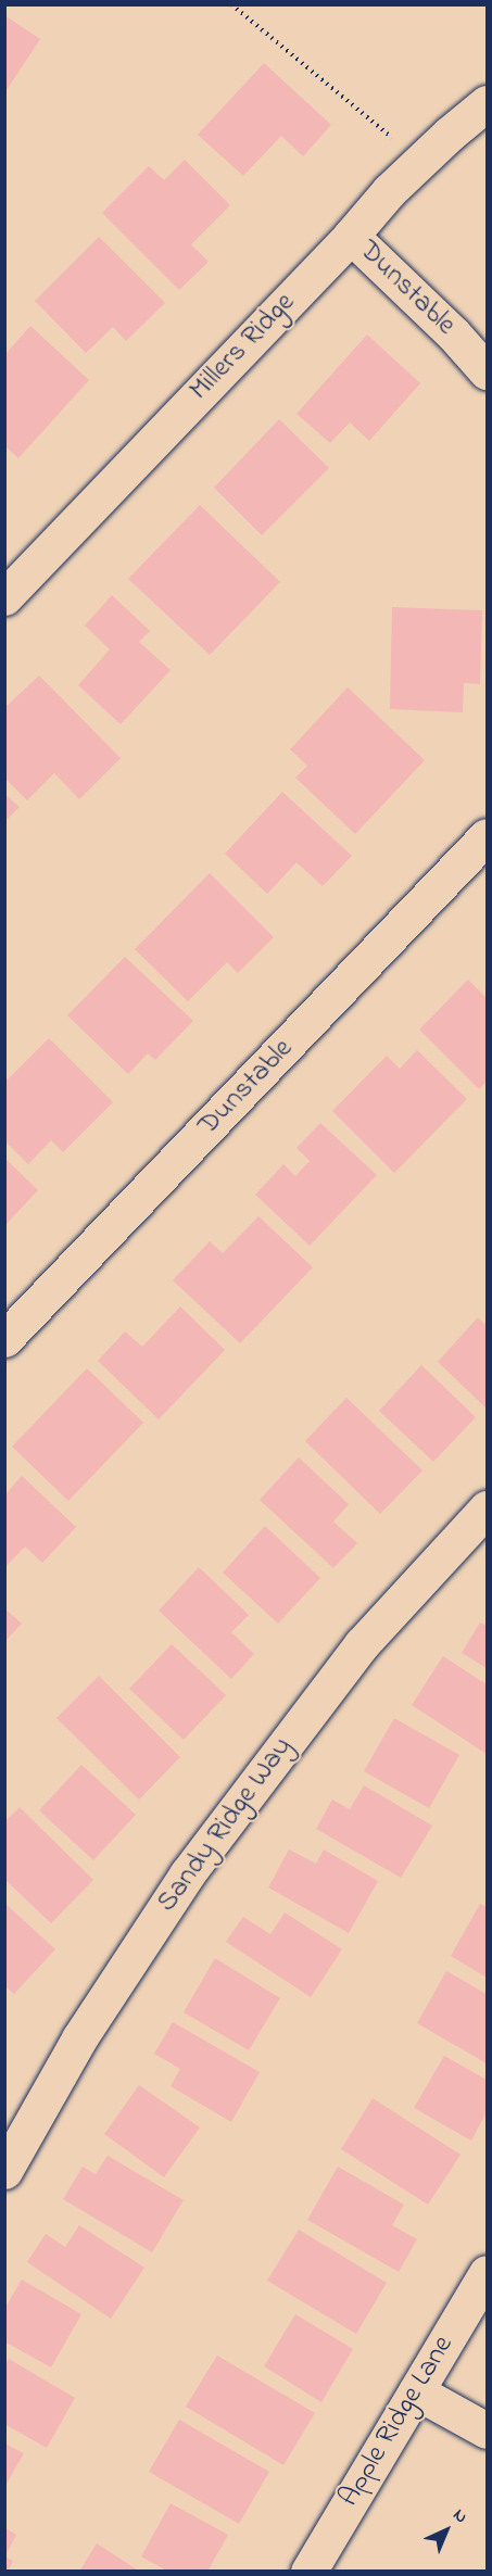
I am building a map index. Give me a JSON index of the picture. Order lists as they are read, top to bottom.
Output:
{
  "streets": {
    "street": [
      "Dunstable",
      "Millers Ridge",
      "Sandy Ridge Way",
      "Apple Ridge Lane"
    ]
  },
  "crossings": [
    ["Dunstable", "Millers Ridge"]
  ],
  "north": "top right"
}
